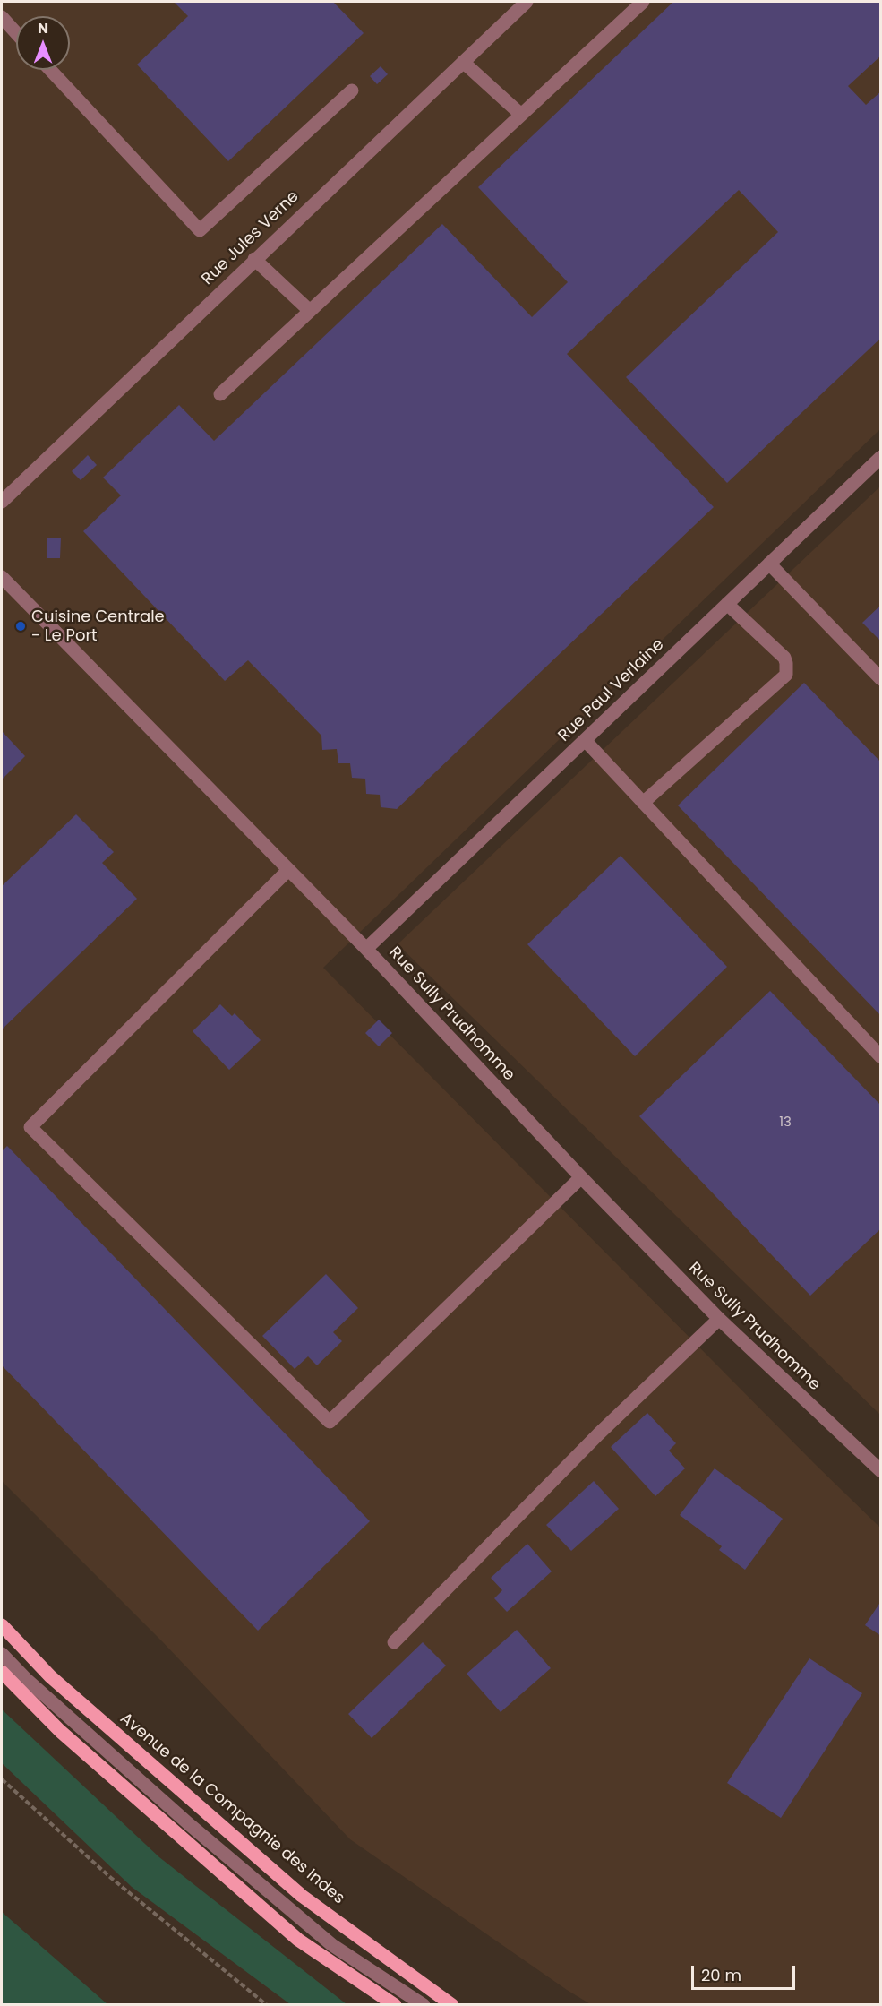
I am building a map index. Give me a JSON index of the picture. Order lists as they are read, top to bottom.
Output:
{
  "streets": {
    "main road": ["Avenue de la Compagnie des Indes"],
    "street": ["Rue Jules Verne", "Rue Paul Verlaine", "Rue Sully Prudhomme"]
  },
  "crossings": [
    ["Rue Paul Verlaine", "Rue Sully Prudhomme"]
  ],
  "places": ["Cuisine Centrale - Le Port"],
  "house_numbers": ["13"],
  "scale_bar": "20 m",
  "north": "top"
}
